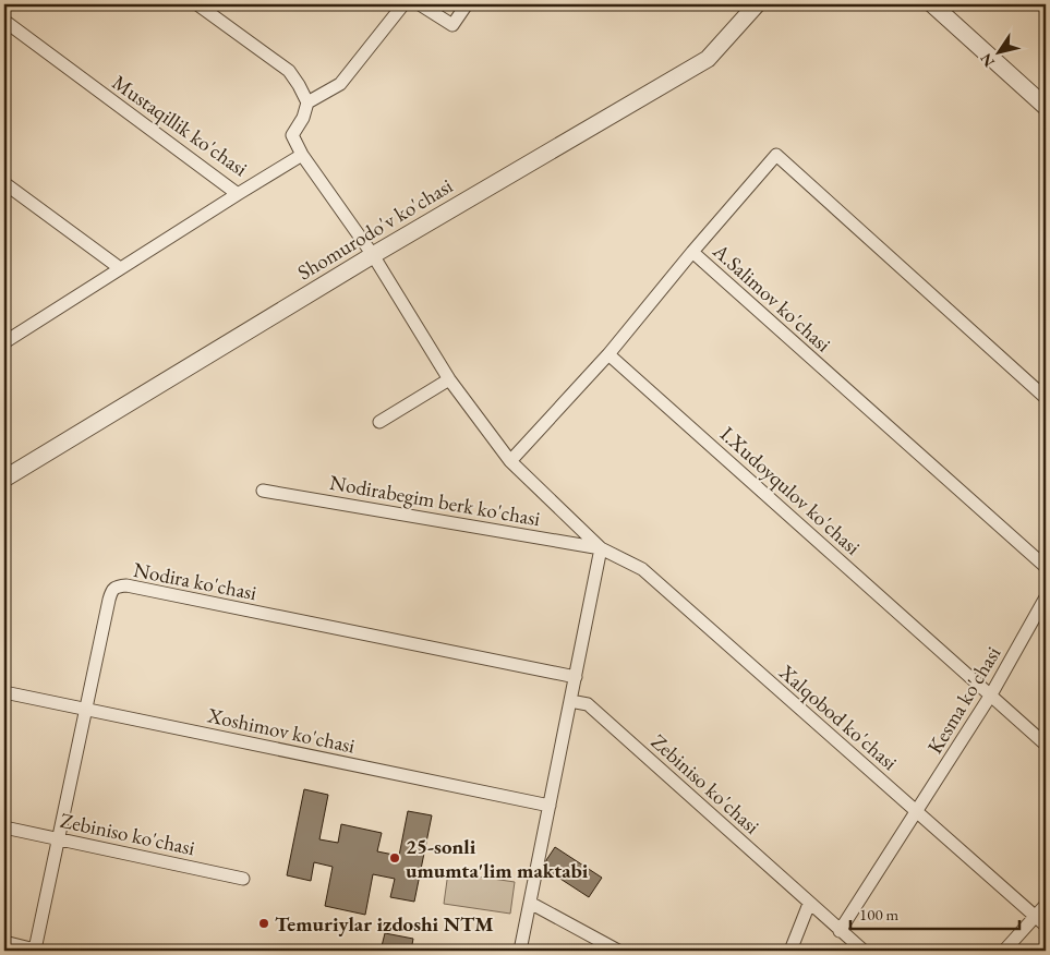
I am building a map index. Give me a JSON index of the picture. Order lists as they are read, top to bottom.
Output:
{
  "streets": {
    "street": [
      "Mustaqillik ko'chasi",
      "Shomurodo'v ko'chasi",
      "A.Salimov ko'chasi",
      "I.Xudoyqulov ko'chasi",
      "Nodirabegim berk ko'chasi",
      "Nodira ko'chasi",
      "Kesma ko'chasi",
      "Xalqobod ko'chasi",
      "Xoshimov ko'chasi",
      "Zebiniso ko'chasi"
    ]
  },
  "crossings": [
    ["I.Xudoyqulov ko'chasi", "Kesma ko'chasi"],
    ["Nodirabegim berk ko'chasi", "Xalqobod ko'chasi"],
    ["Nodira ko'chasi", "Xoshimov ko'chasi"],
    ["Nodira ko'chasi", "Zebiniso ko'chasi"],
    ["Kesma ko'chasi", "Xalqobod ko'chasi"],
    ["Kesma ko'chasi", "Zebiniso ko'chasi"]
  ],
  "places": ["25-sonli umumta'lim maktabi", "Temuriylar izdoshi NTM"],
  "scale_bar": "100 m",
  "north": "bottom left"
}
